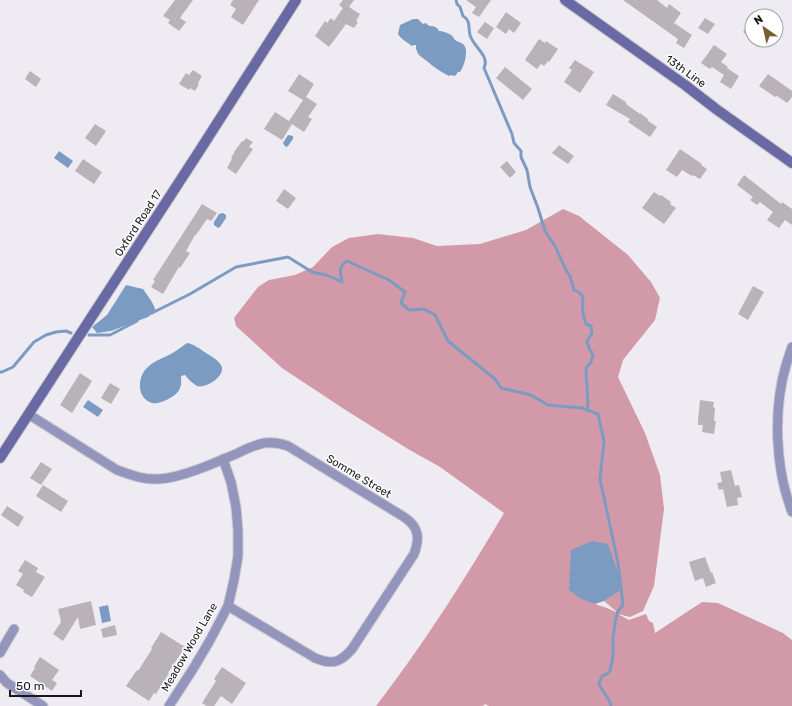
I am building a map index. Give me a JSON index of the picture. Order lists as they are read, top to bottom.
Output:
{
  "streets": {
    "main road": ["13th Line", "Oxford Road 17"],
    "street": ["Somme Street", "Meadow Wood Lane"]
  },
  "crossings": [
    ["Oxford Road 17", "Somme Street"],
    ["Somme Street", "Meadow Wood Lane"]
  ],
  "scale_bar": "50 m",
  "north": "top left"
}
